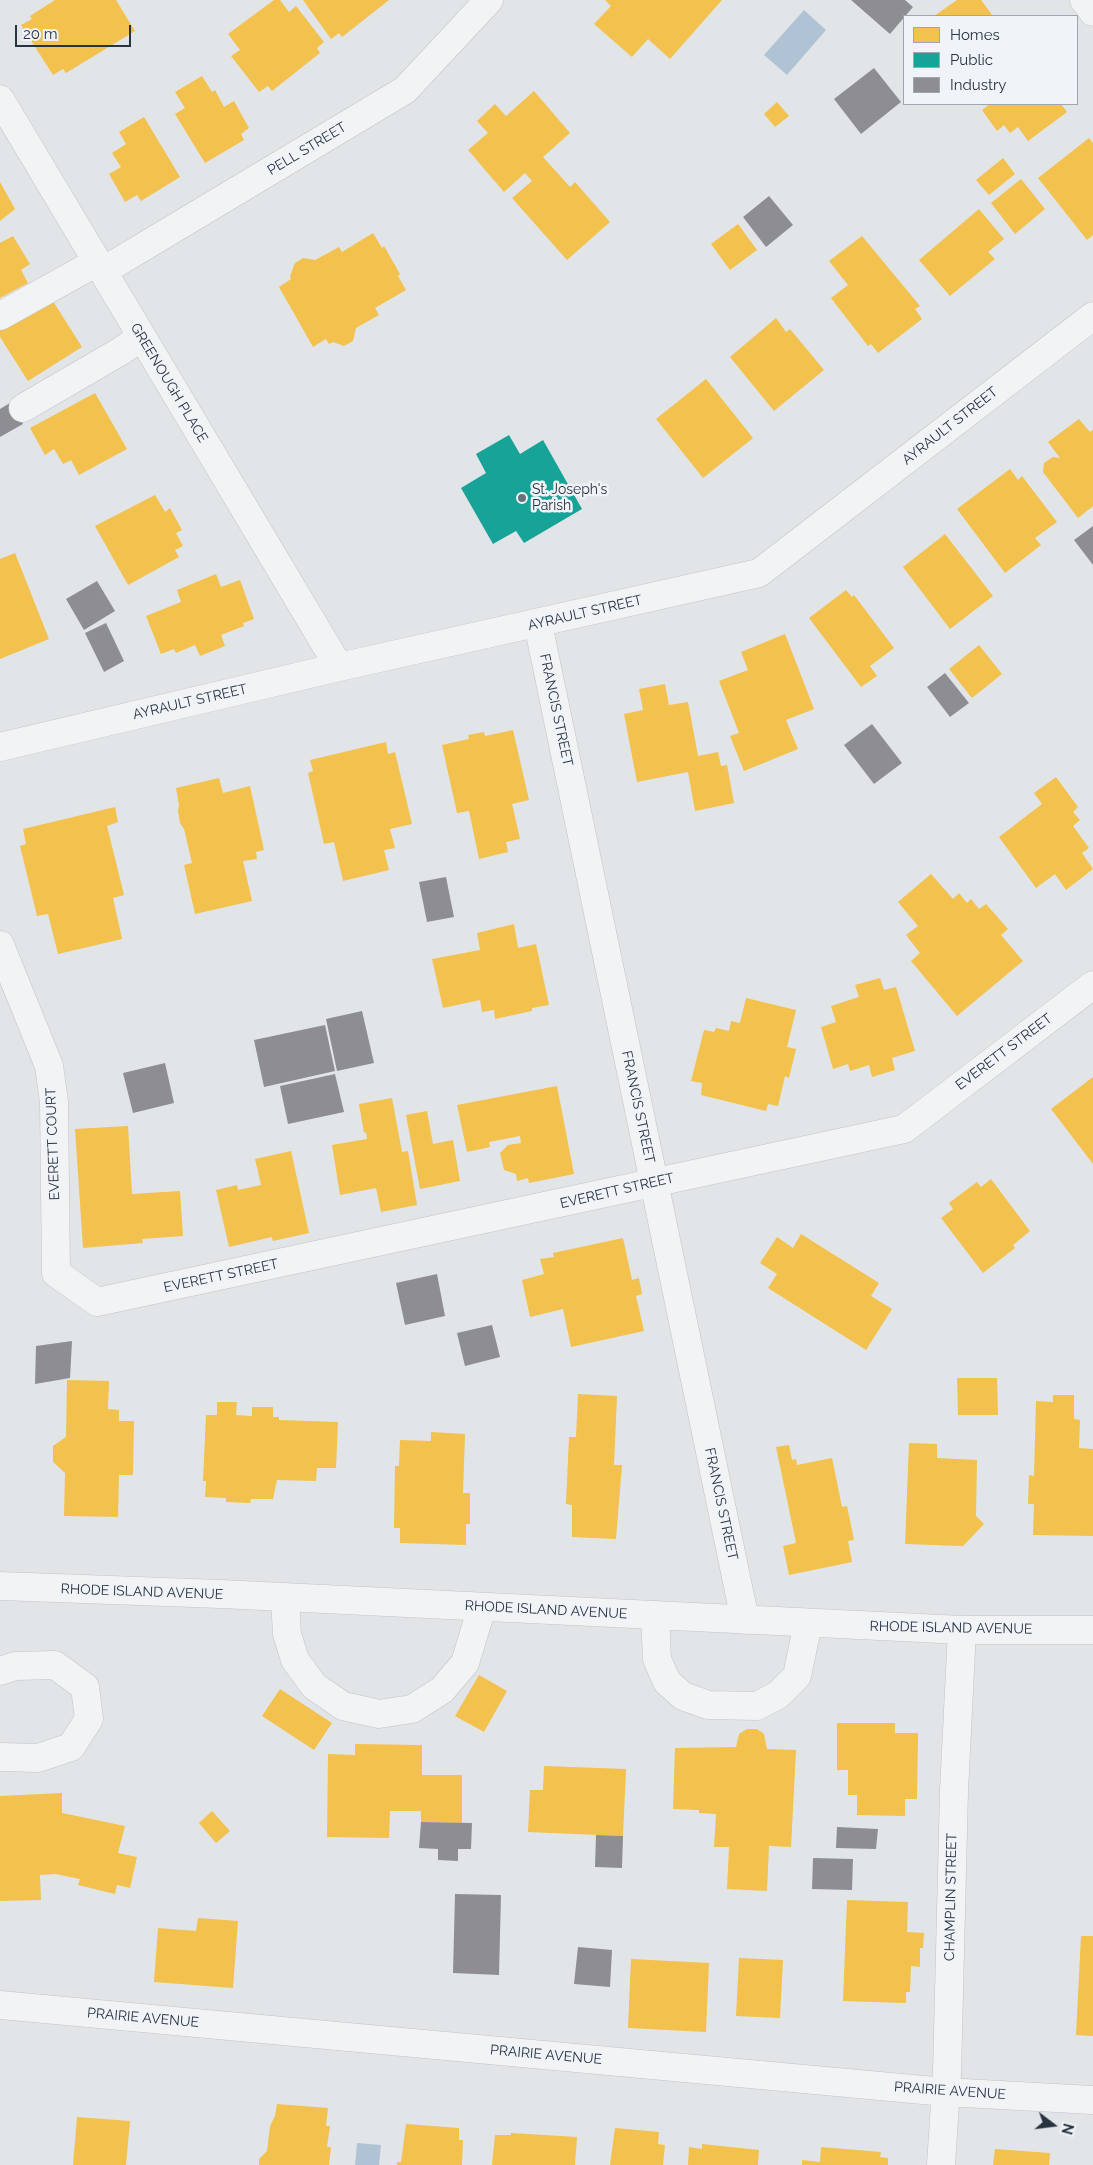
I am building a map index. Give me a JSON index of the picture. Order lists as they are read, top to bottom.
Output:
{
  "streets": {
    "street": [
      "PELL STREET",
      "GREENOUGH PLACE",
      "AYRAULT STREET",
      "FRANCIS STREET",
      "EVERETT STREET",
      "EVERETT COURT",
      "RHODE ISLAND AVENUE",
      "CHAMPLIN STREET",
      "PRAIRIE AVENUE"
    ]
  },
  "crossings": [
    ["PELL STREET", "GREENOUGH PLACE"],
    ["GREENOUGH PLACE", "AYRAULT STREET"],
    ["AYRAULT STREET", "FRANCIS STREET"],
    ["FRANCIS STREET", "EVERETT STREET"],
    ["FRANCIS STREET", "RHODE ISLAND AVENUE"],
    ["EVERETT STREET", "EVERETT COURT"],
    ["RHODE ISLAND AVENUE", "CHAMPLIN STREET"],
    ["CHAMPLIN STREET", "PRAIRIE AVENUE"]
  ],
  "places": ["St. Joseph's Parish"],
  "legend": ["Homes", "Public", "Industry"],
  "scale_bar": "20 m",
  "north": "right"
}
